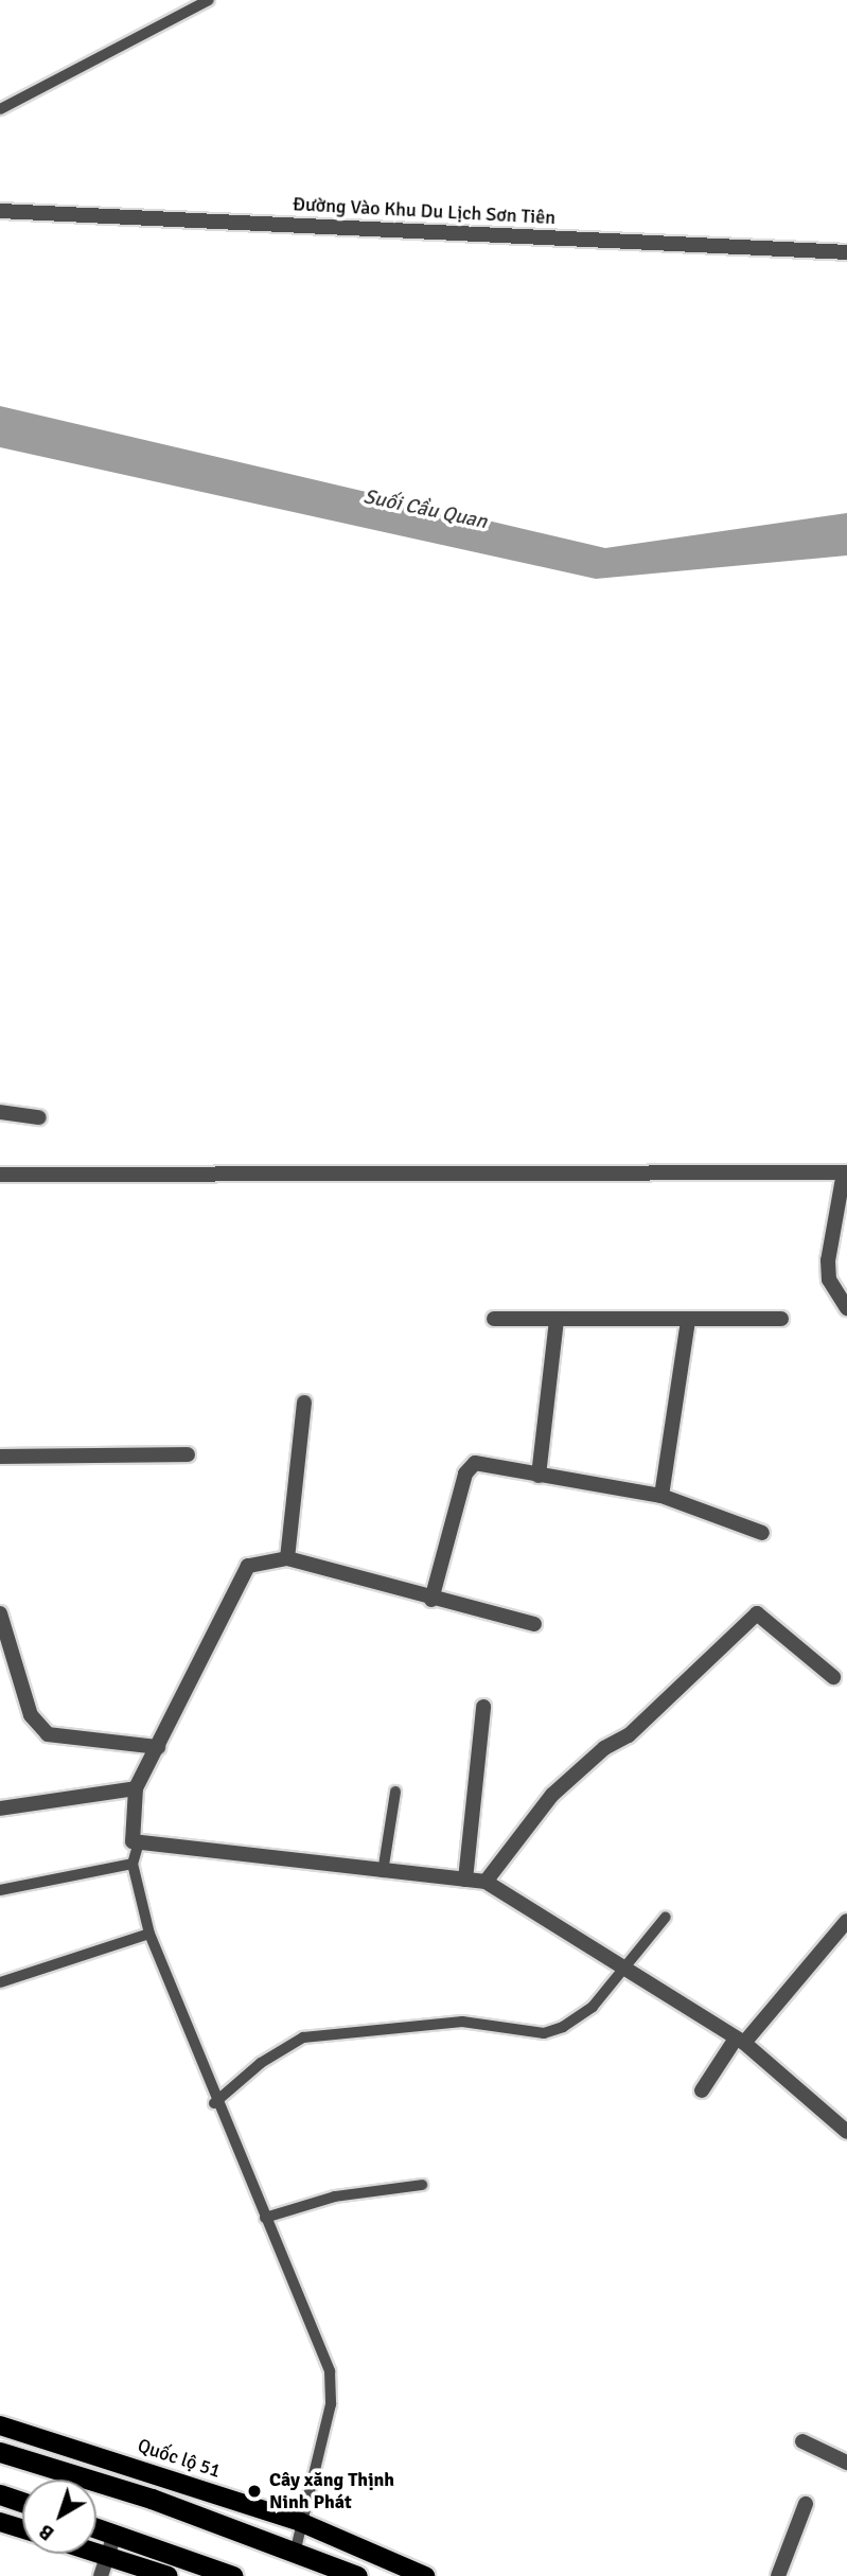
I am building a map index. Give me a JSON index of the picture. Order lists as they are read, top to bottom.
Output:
{
  "streets": {
    "main road": ["Quốc lộ 51"],
    "street": ["Đường Vào Khu Du Lịch Sơn Tiên"]
  },
  "water": ["Suối Cầu Quan"],
  "places": ["Cây xăng Thịnh Ninh Phát"],
  "north": "bottom left"
}
